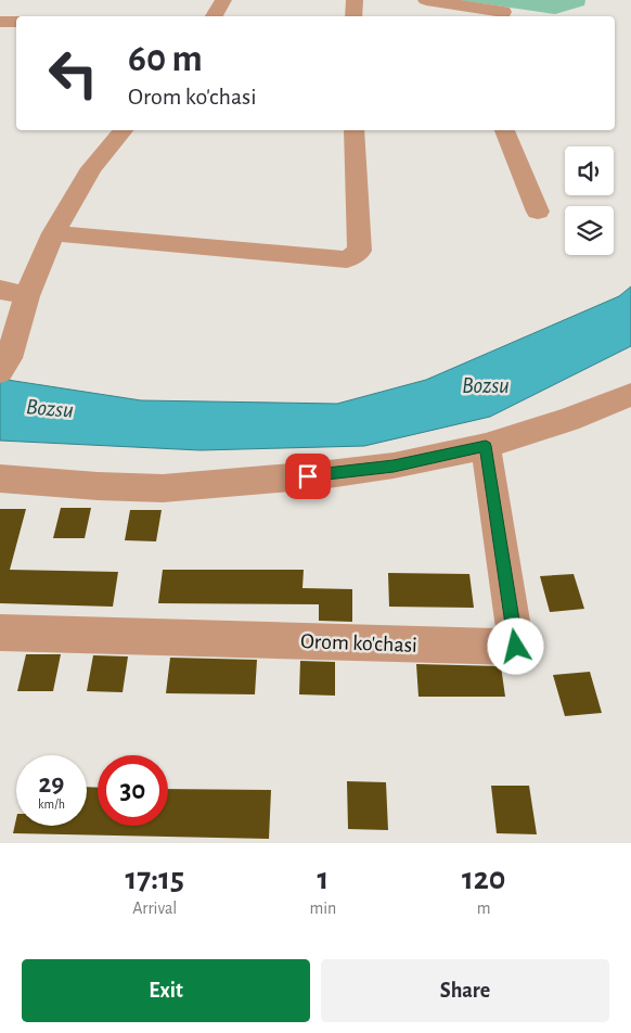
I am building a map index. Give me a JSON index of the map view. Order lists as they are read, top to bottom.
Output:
{
  "streets": {
    "street": ["Orom ko'chasi"]
  },
  "water": ["Bozsu"],
  "page": {
    "turn": ["60 m", "Orom ko'chasi"],
    "speed": "29 km/h",
    "limit": "30",
    "eta": [
      "17:15",
      "Arrival",
      "1",
      "min",
      "120",
      "m"
    ],
    "buttons": ["Exit", "Share"]
  }
}
